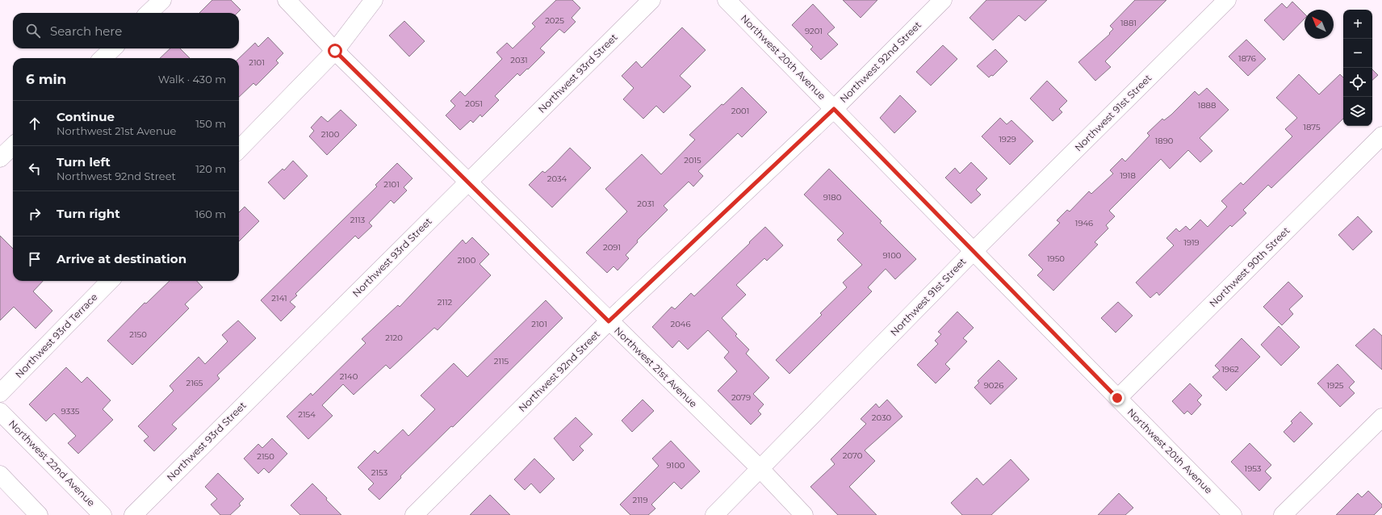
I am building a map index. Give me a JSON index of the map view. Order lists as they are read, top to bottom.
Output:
{
  "streets": {
    "street": [
      "Northwest 20th Avenue",
      "Northwest 92nd Street",
      "Northwest 93rd Street",
      "Northwest 91st Street",
      "Northwest 90th Street",
      "Northwest 93rd Terrace",
      "Northwest 21st Avenue",
      "Northwest 22nd Avenue"
    ]
  },
  "crossings": [
    ["Northwest 20th Avenue", "Northwest 92nd Street"],
    ["Northwest 20th Avenue", "Northwest 91st Street"],
    ["Northwest 20th Avenue", "Northwest 90th Street"],
    ["Northwest 92nd Street", "Northwest 21st Avenue"],
    ["Northwest 93rd Street", "Northwest 21st Avenue"],
    ["Northwest 91st Street", "Northwest 21st Avenue"]
  ],
  "house_numbers": [
    "2025",
    "1881",
    "9201",
    "1876",
    "2031",
    "2101",
    "2051",
    "1888",
    "2001",
    "1875",
    "2100",
    "1929",
    "1890",
    "2015",
    "1918",
    "2034",
    "2101",
    "9180",
    "2031",
    "2113",
    "1946",
    "1919",
    "2091",
    "9100",
    "1950",
    "2100",
    "2141",
    "2112",
    "2101",
    "2046",
    "2150",
    "2120",
    "2115",
    "1962",
    "2140",
    "2165",
    "9026",
    "1925",
    "2079",
    "9335",
    "2154",
    "2030",
    "2070",
    "2150",
    "9100",
    "1953",
    "2153",
    "2119"
  ],
  "north": "top left",
  "page": {
    "map_buttons": ["+", "−"],
    "search": "Search here",
    "heading": ["6 min", "Walk · 430 m"],
    "list": [
      ["Continue", "Northwest 21st Avenue", "150 m"],
      ["Turn left", "Northwest 92nd Street", "120 m"],
      ["Turn right", "160 m"],
      "Arrive at destination"
    ]
  }
}
